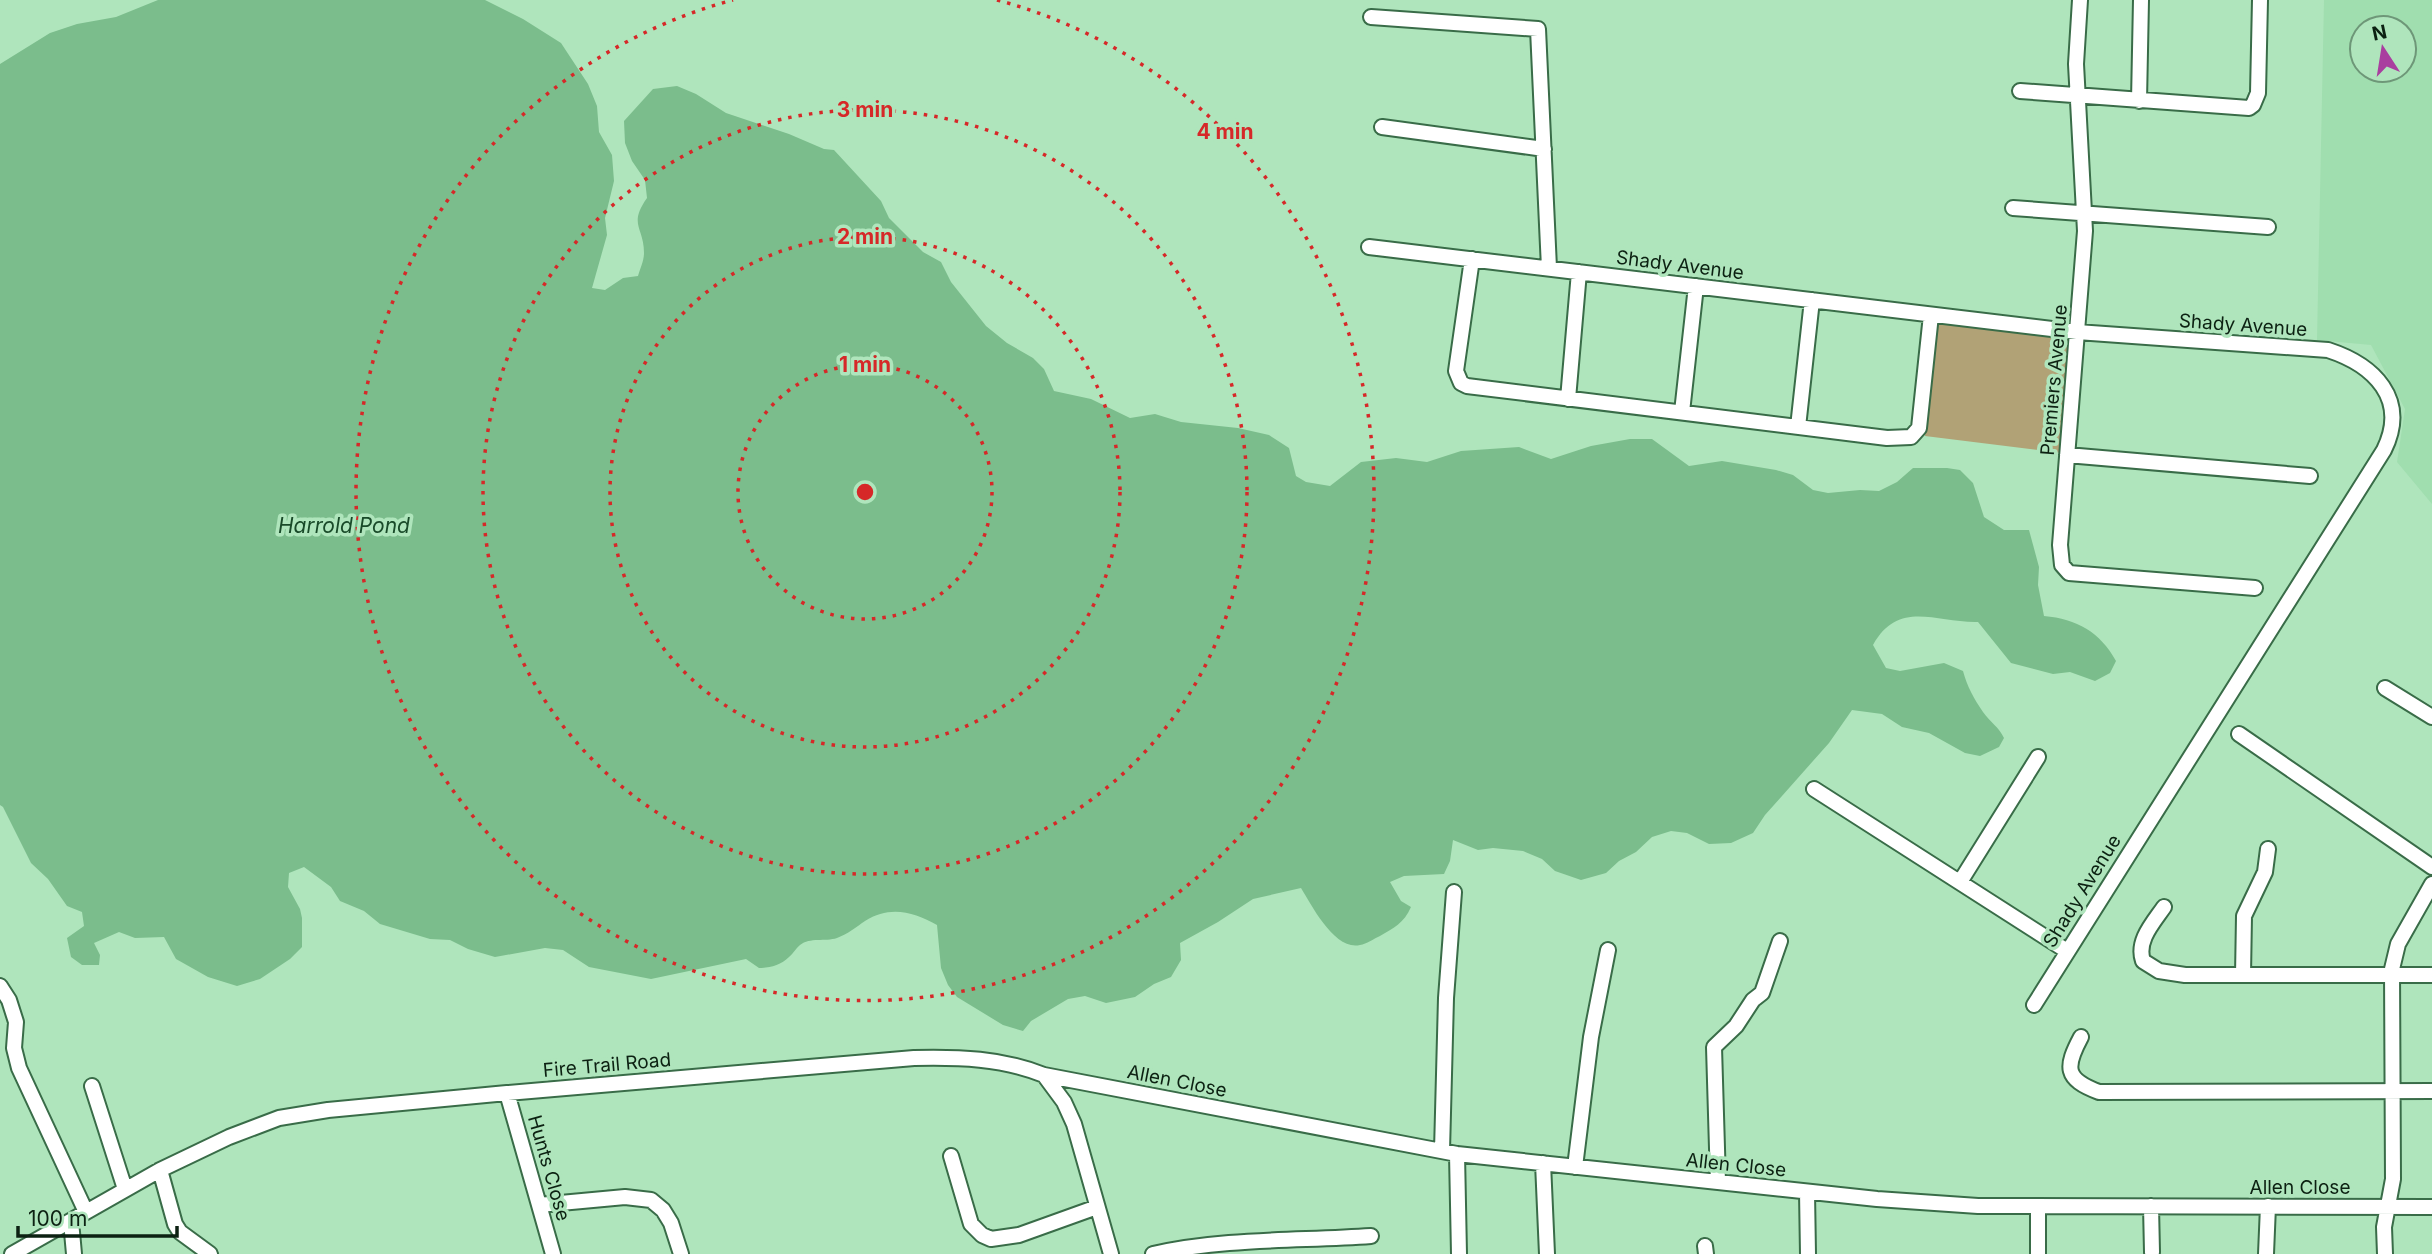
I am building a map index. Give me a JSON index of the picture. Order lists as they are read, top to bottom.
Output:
{
  "streets": {
    "street": [
      "Shady Avenue",
      "Premiers Avenue",
      "Fire Trail Road",
      "Allen Close",
      "Hunts Close"
    ]
  },
  "crossings": [
    ["Shady Avenue", "Premiers Avenue"],
    ["Fire Trail Road", "Allen Close"],
    ["Fire Trail Road", "Hunts Close"]
  ],
  "water": ["Harrold Pond"],
  "scale_bar": "100 m",
  "north": "top",
  "rings": [
    "3 min",
    "4 min",
    "2 min",
    "1 min"
  ]
}
